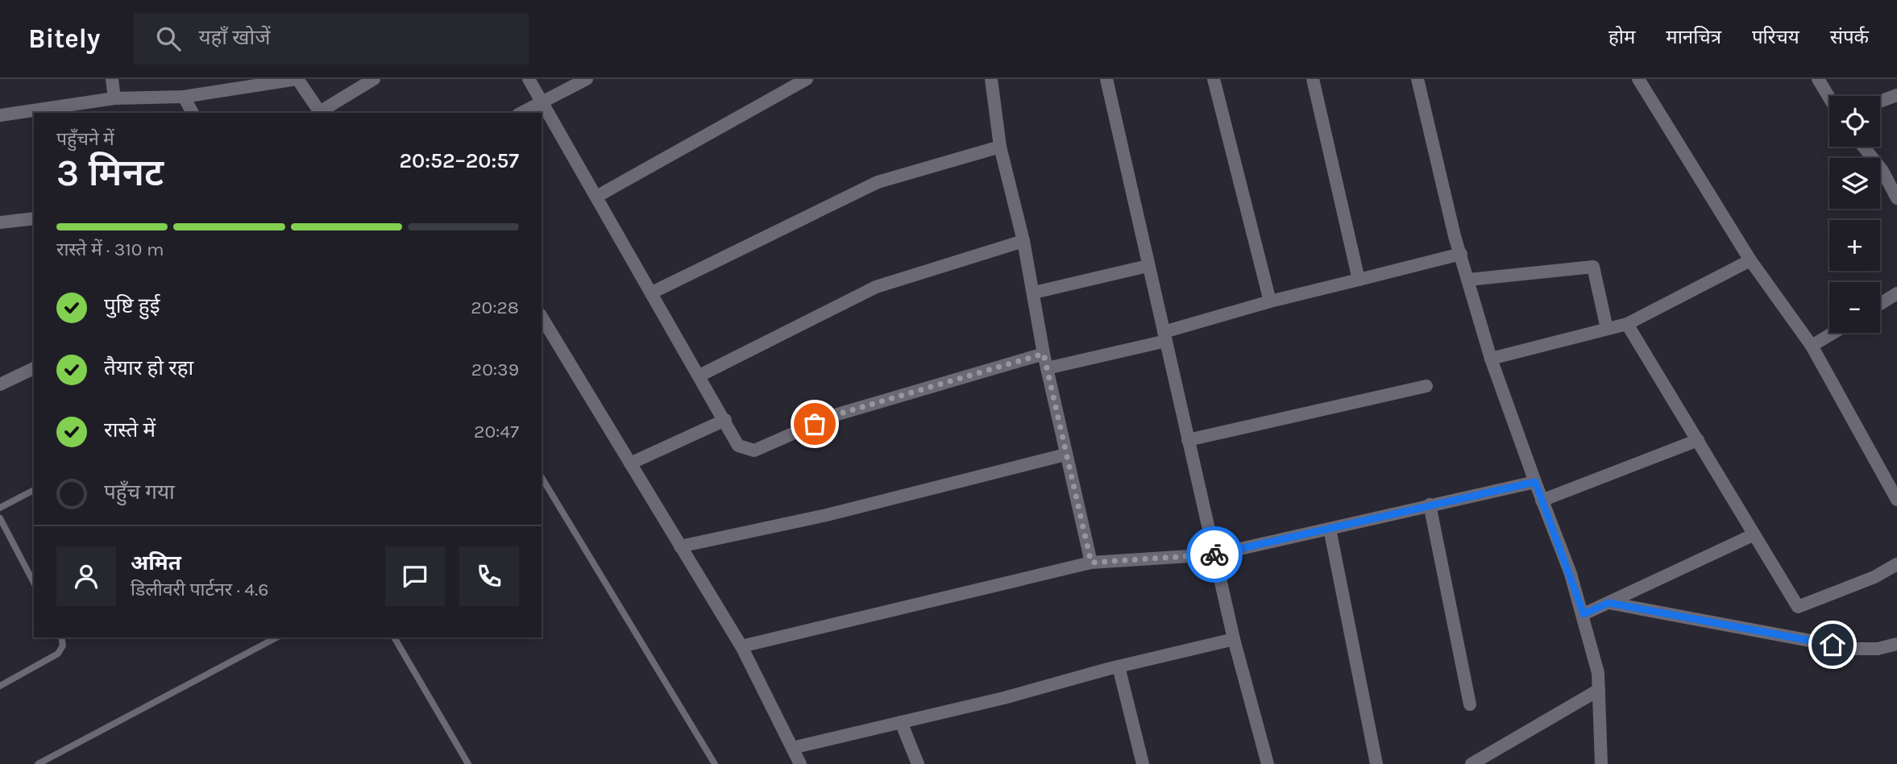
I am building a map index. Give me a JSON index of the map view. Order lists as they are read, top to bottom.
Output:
{
  "page": {
    "header": "Bitely",
    "search": "यहाँ खोजें",
    "nav": [
      "होम",
      "मानचित्र",
      "परिचय",
      "संपर्क"
    ],
    "map_buttons": ["+", "−"],
    "heading": ["3 मिनट", "पहुँचने में", "20:52–20:57"],
    "panel": ["अमित", "डिलीवरी पार्टनर · 4.6"],
    "bar": "रास्ते में · 310 m",
    "list": [
      ["पुष्टि हुई", "20:28"],
      ["तैयार हो रहा", "20:39"],
      ["रास्ते में", "20:47"],
      "पहुँच गया"
    ]
  }
}
